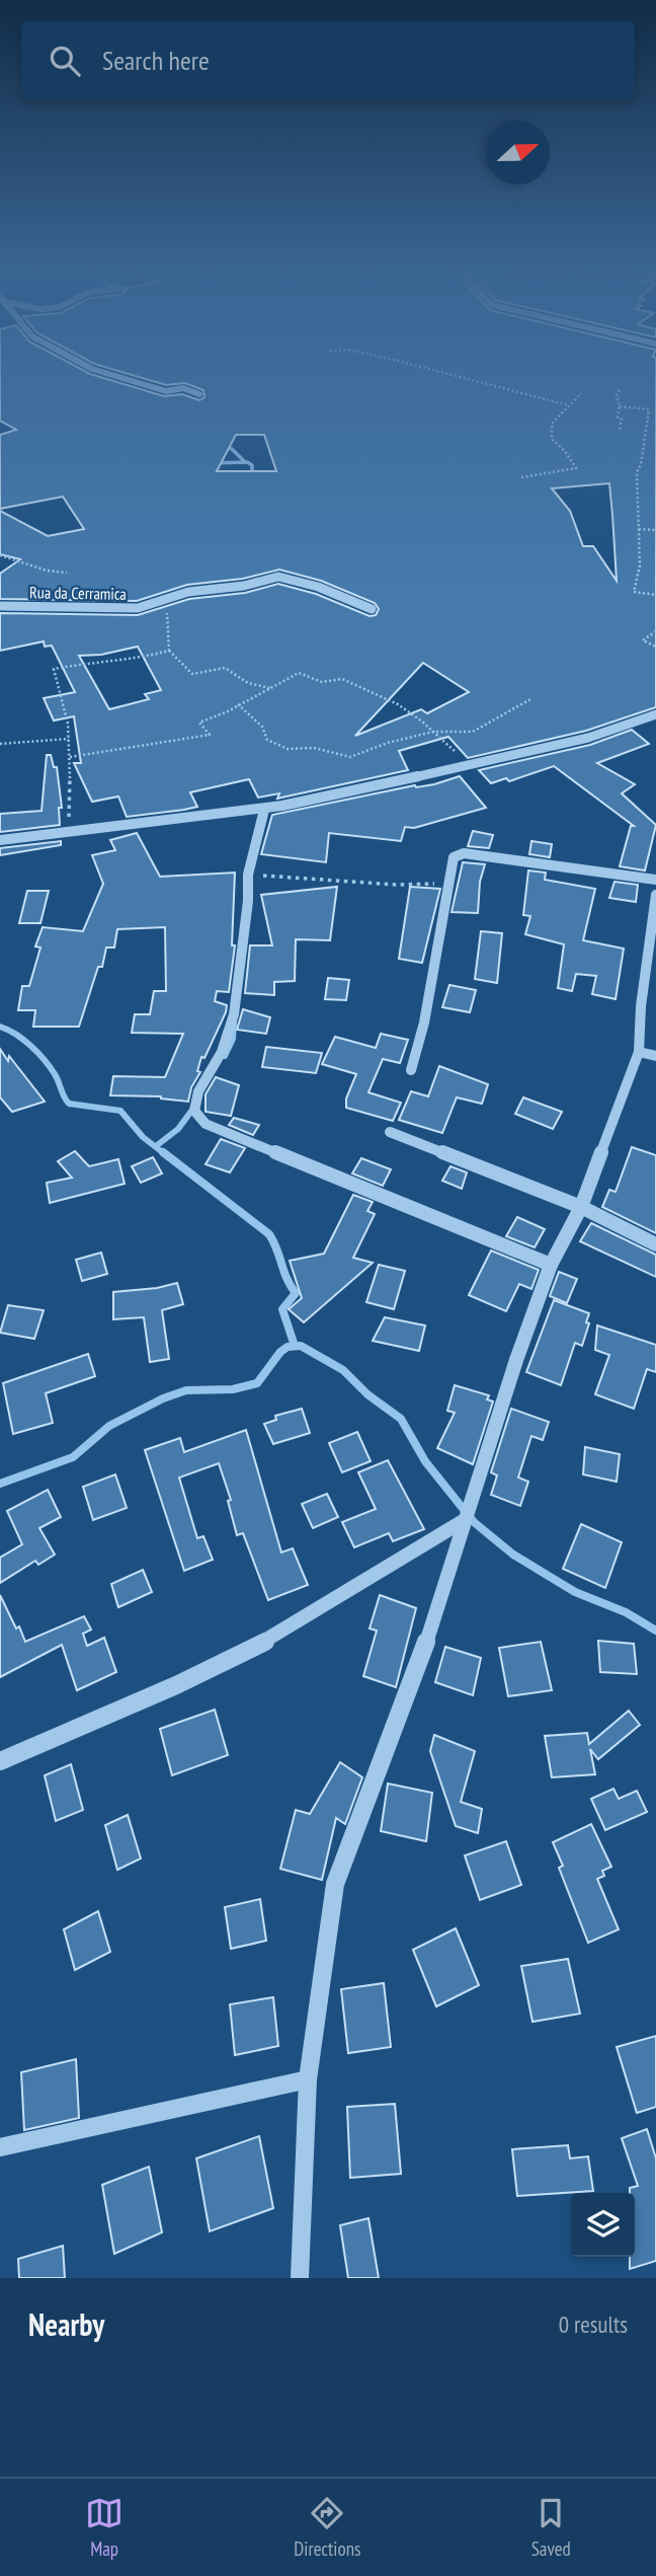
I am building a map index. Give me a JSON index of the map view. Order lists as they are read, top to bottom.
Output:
{
  "streets": {
    "street": ["Rua da Cerramica"]
  },
  "north": "right",
  "page": {
    "search": "Search here",
    "heading": ["Nearby", "0 results"],
    "nav": ["Map", "Directions", "Saved"]
  }
}
